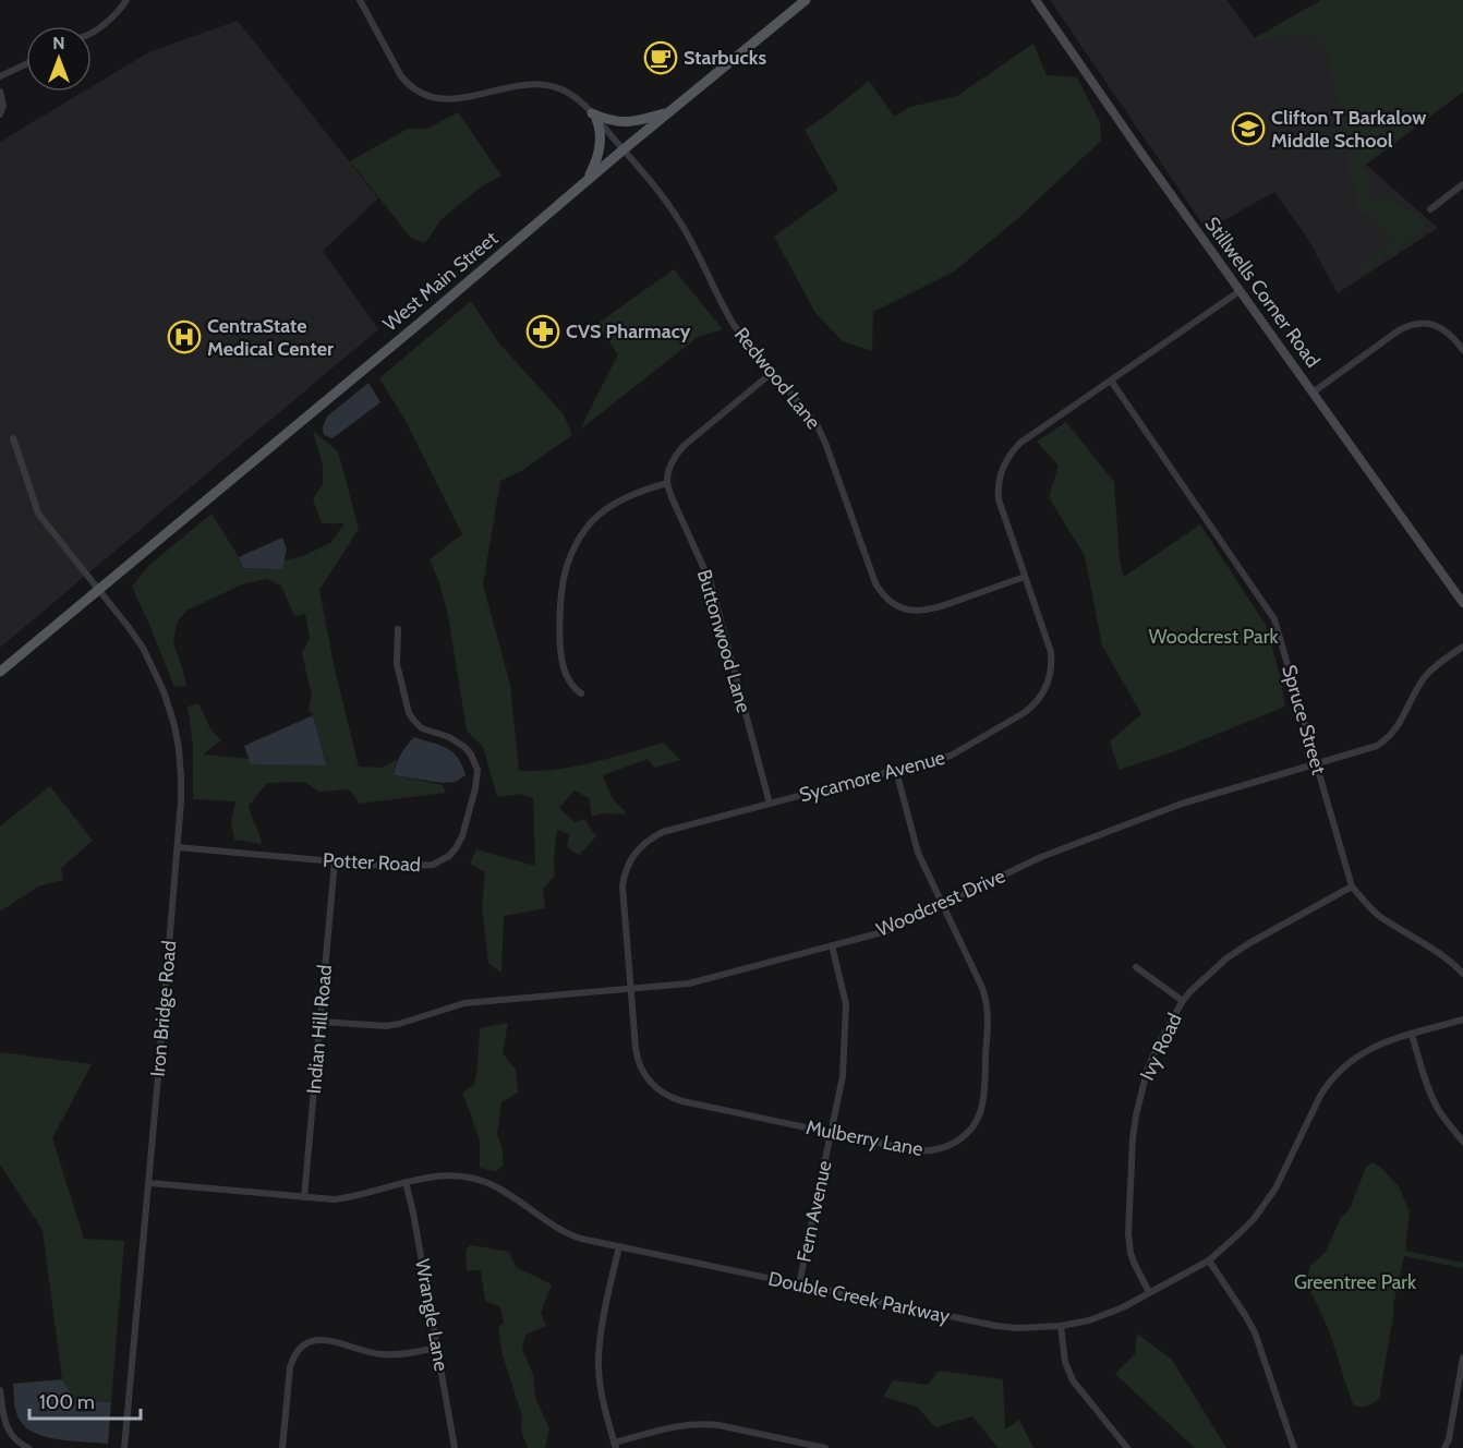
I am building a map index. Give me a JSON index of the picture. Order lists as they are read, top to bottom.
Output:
{
  "streets": {
    "main road": ["West Main Street"],
    "street": [
      "Stillwells Corner Road",
      "Redwood Lane",
      "Buttonwood Lane",
      "Spruce Street",
      "Sycamore Avenue",
      "Potter Road",
      "Woodcrest Drive",
      "Iron Bridge Road",
      "Indian Hill Road",
      "Ivy Road",
      "Mulberry Lane",
      "Fern Avenue",
      "Double Creek Parkway",
      "Wrangle Lane"
    ]
  },
  "crossings": [
    ["West Main Street", "Redwood Lane"],
    ["West Main Street", "Iron Bridge Road"],
    ["Stillwells Corner Road", "Sycamore Avenue"],
    ["Redwood Lane", "Sycamore Avenue"],
    ["Buttonwood Lane", "Sycamore Avenue"],
    ["Spruce Street", "Sycamore Avenue"],
    ["Spruce Street", "Woodcrest Drive"],
    ["Spruce Street", "Ivy Road"],
    ["Sycamore Avenue", "Woodcrest Drive"],
    ["Sycamore Avenue", "Mulberry Lane"],
    ["Potter Road", "Iron Bridge Road"],
    ["Potter Road", "Indian Hill Road"],
    ["Woodcrest Drive", "Indian Hill Road"],
    ["Woodcrest Drive", "Mulberry Lane"],
    ["Woodcrest Drive", "Fern Avenue"],
    ["Iron Bridge Road", "Double Creek Parkway"],
    ["Indian Hill Road", "Double Creek Parkway"],
    ["Ivy Road", "Double Creek Parkway"],
    ["Mulberry Lane", "Fern Avenue"],
    ["Fern Avenue", "Double Creek Parkway"],
    ["Double Creek Parkway", "Wrangle Lane"]
  ],
  "parks": ["Woodcrest Park", "Greentree Park"],
  "places": {
    "cafe": ["Starbucks"],
    "school or university": ["Clifton T Barkalow Middle School"],
    "pharmacy": ["CVS Pharmacy"],
    "hospital": ["CentraState Medical Center"]
  },
  "scale_bar": "100 m",
  "north": "top"
}
